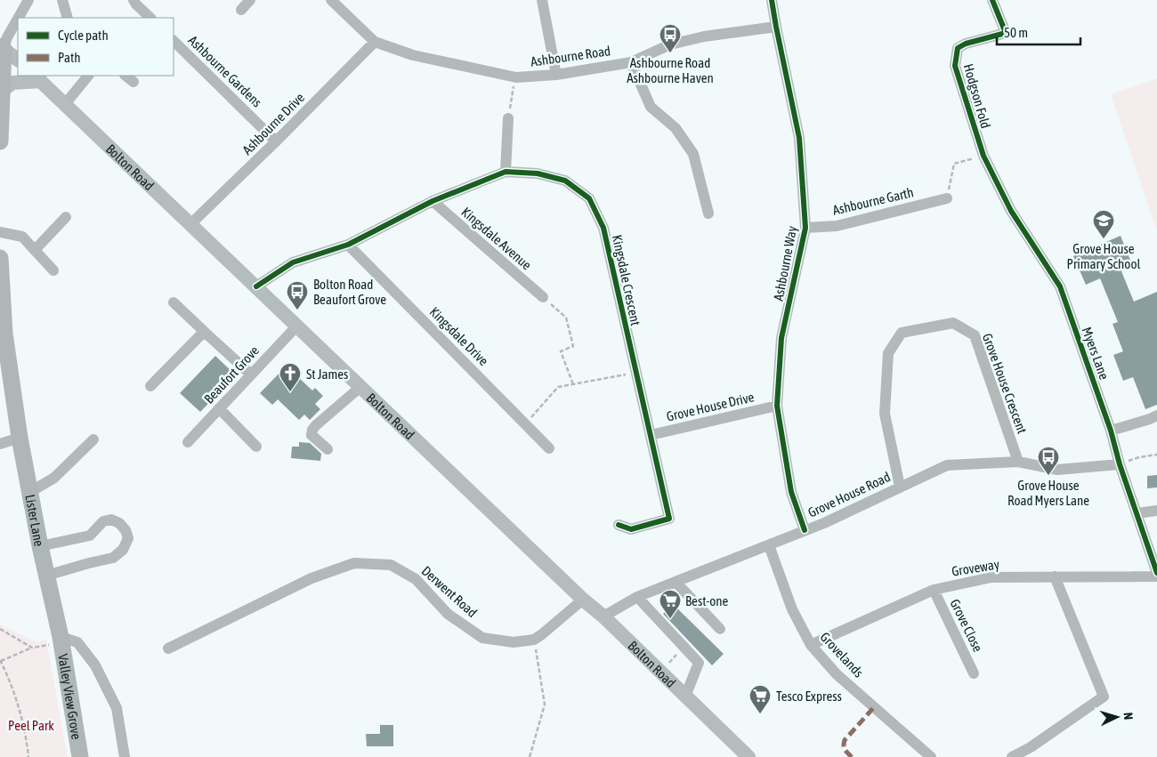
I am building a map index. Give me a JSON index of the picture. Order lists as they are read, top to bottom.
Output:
{
  "streets": {
    "highway": ["Lister Lane", "Valley View Grove"],
    "main road": ["Bolton Road"],
    "street": [
      "Ashbourne Road",
      "Ashbourne Gardens",
      "Hodgson Fold",
      "Ashbourne Drive",
      "Ashbourne Garth",
      "Kingsdale Avenue",
      "Ashbourne Way",
      "Kingsdale Crescent",
      "Kingsdale Drive",
      "Myers Lane",
      "Beaufort Grove",
      "Grove House Crescent",
      "Grove House Drive",
      "Grove House Road",
      "Groveway",
      "Derwent Road",
      "Grove Close",
      "Grovelands"
    ]
  },
  "crossings": [
    ["Ashbourne Road", "Ashbourne Drive"],
    ["Ashbourne Road", "Ashbourne Way"],
    ["Ashbourne Gardens", "Ashbourne Drive"],
    ["Hodgson Fold", "Myers Lane"],
    ["Ashbourne Drive", "Bolton Road"],
    ["Bolton Road", "Kingsdale Crescent"],
    ["Bolton Road", "Beaufort Grove"],
    ["Bolton Road", "Grove House Road"],
    ["Ashbourne Garth", "Ashbourne Way"],
    ["Kingsdale Avenue", "Kingsdale Crescent"],
    ["Ashbourne Way", "Grove House Drive"],
    ["Ashbourne Way", "Grove House Road"],
    ["Kingsdale Crescent", "Kingsdale Drive"],
    ["Kingsdale Crescent", "Grove House Drive"],
    ["Myers Lane", "Grove House Road"],
    ["Grove House Crescent", "Grove House Road"],
    ["Grove House Road", "Grovelands"],
    ["Lister Lane", "Valley View Grove"],
    ["Groveway", "Grove Close"],
    ["Groveway", "Grovelands"]
  ],
  "parks": ["Peel Park"],
  "places": {
    "bus stop": ["Ashbourne Road Ashbourne Haven", "Bolton Road Beaufort Grove", "Grove House Road Myers Lane"],
    "school or university": ["Grove House Primary School"],
    "church": ["St James"],
    "supermarket": ["Best-one", "Tesco Express"]
  },
  "legend": ["Cycle path", "Path"],
  "scale_bar": "50 m",
  "north": "right"
}
